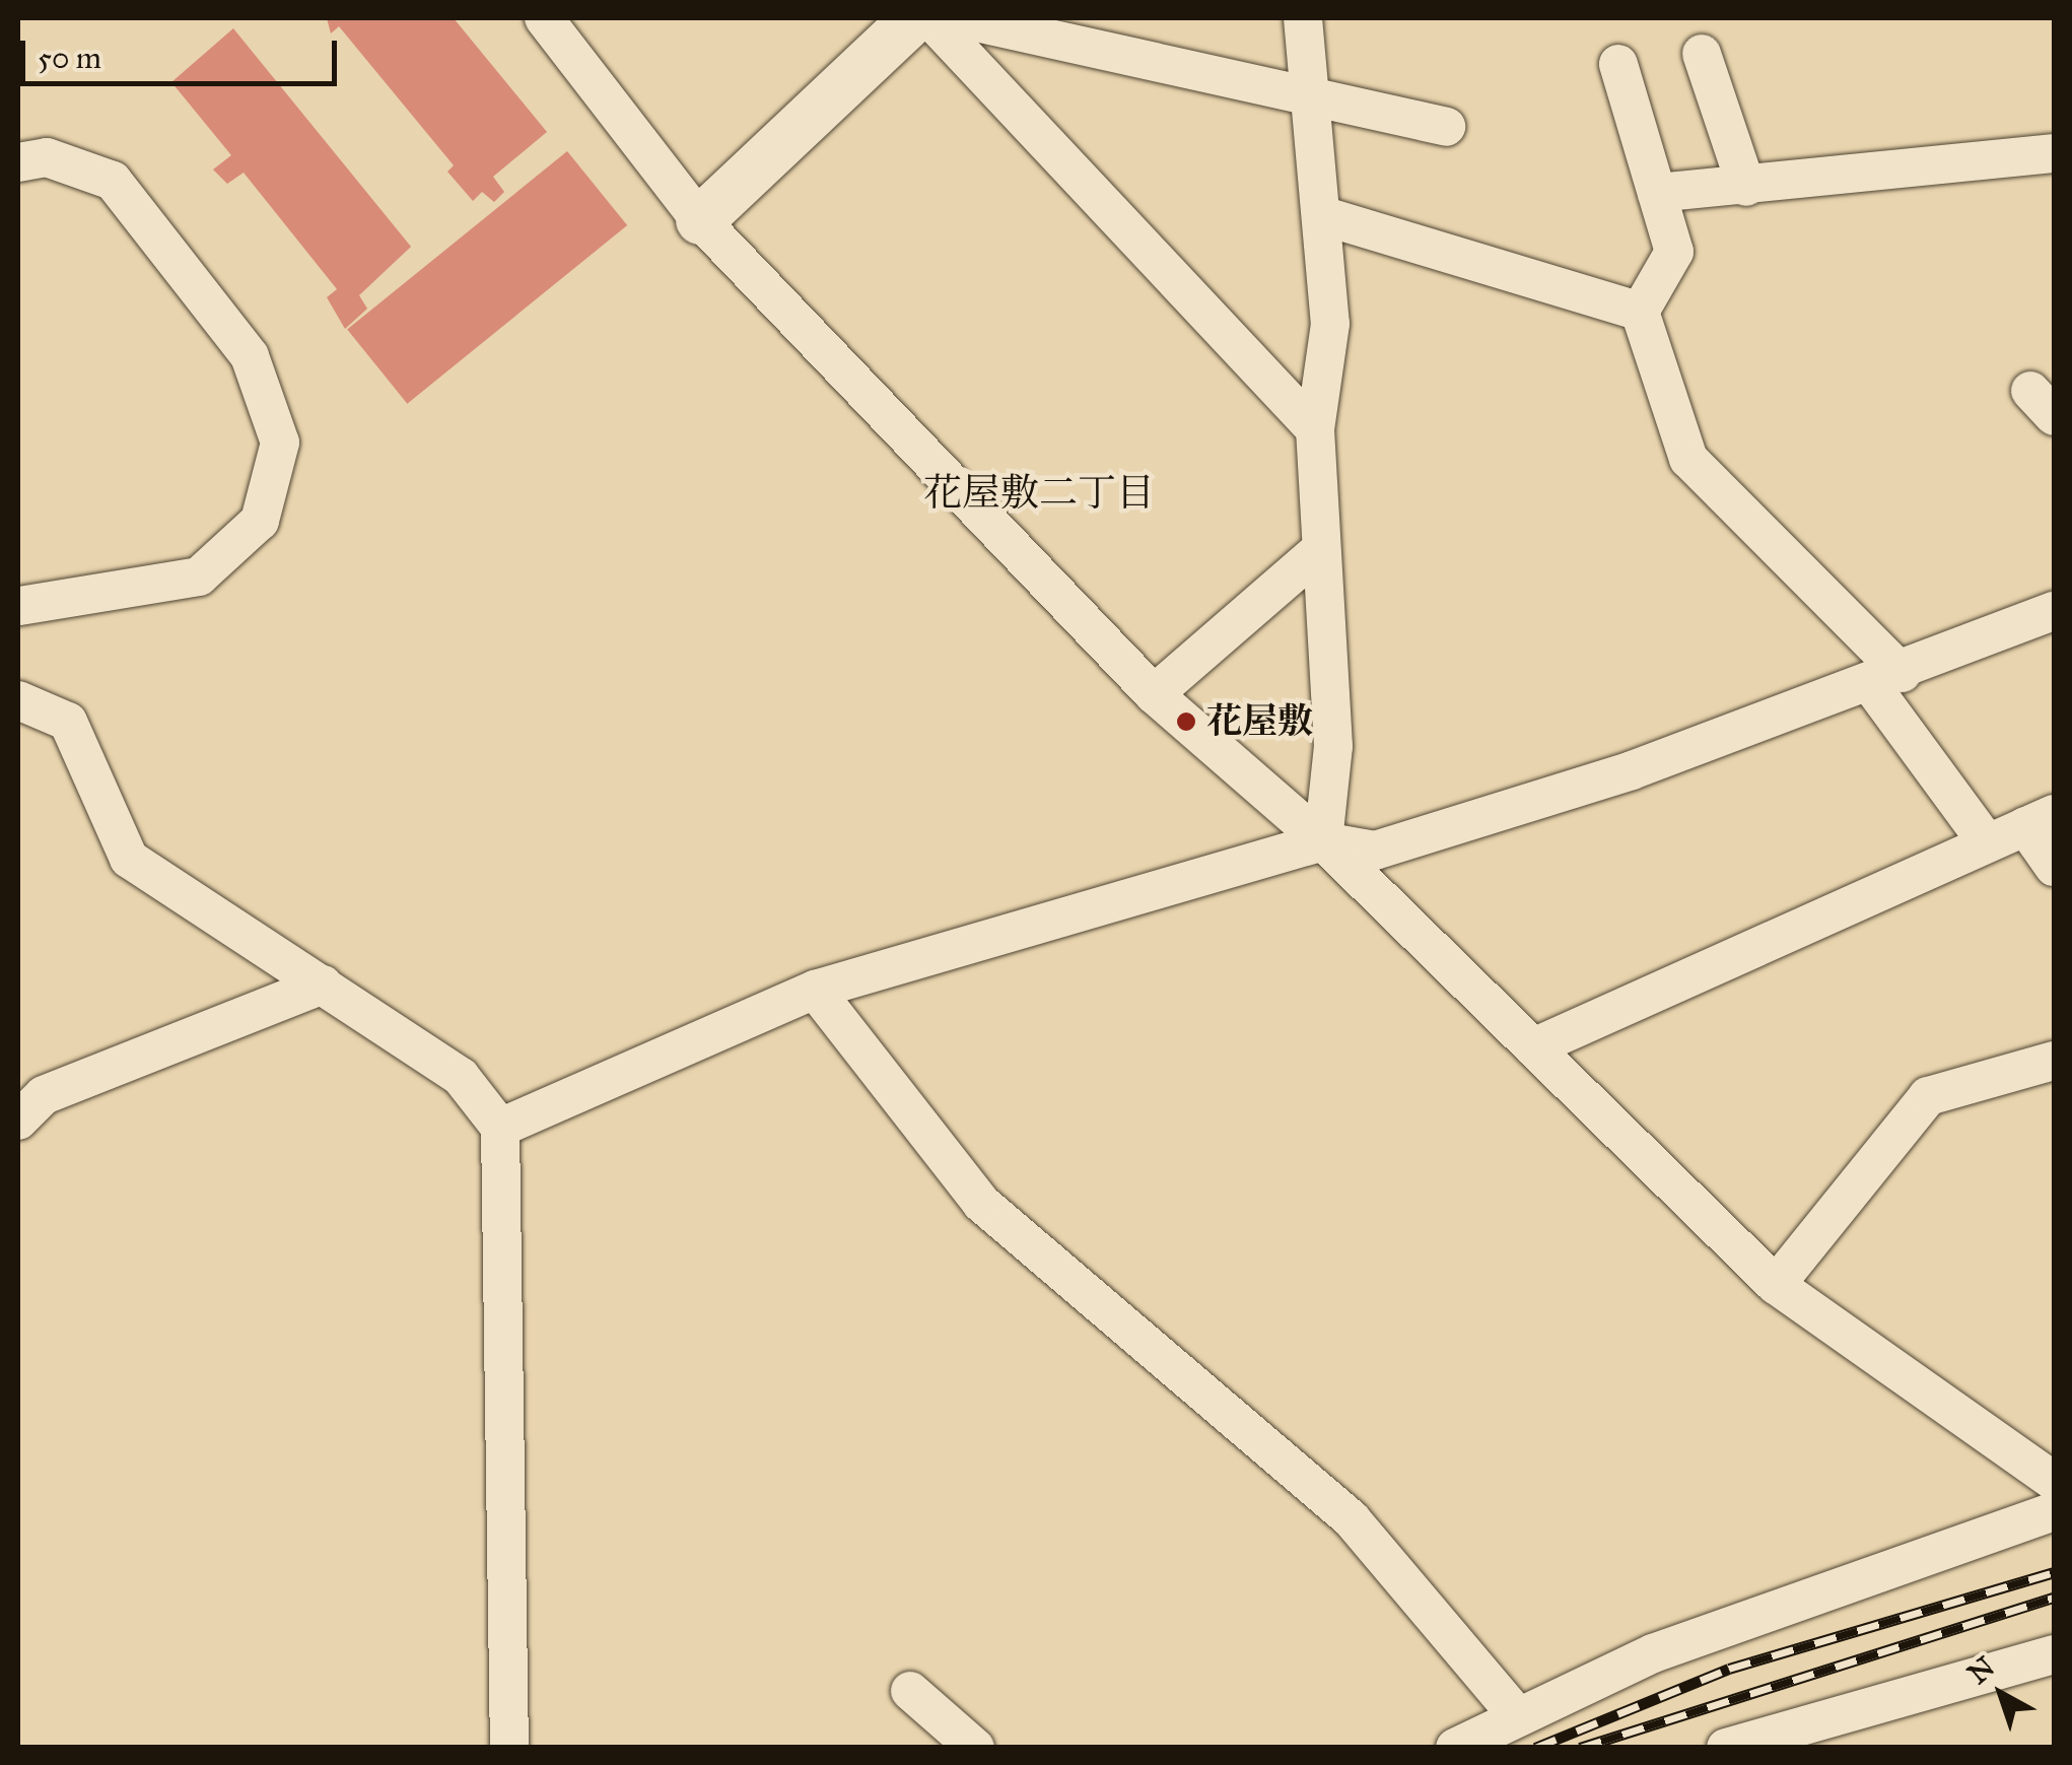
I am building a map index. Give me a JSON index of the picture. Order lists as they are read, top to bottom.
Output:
{
  "districts": ["花屋敷二丁目"],
  "places": ["花屋敷"],
  "scale_bar": "50 m",
  "north": "top left"
}
